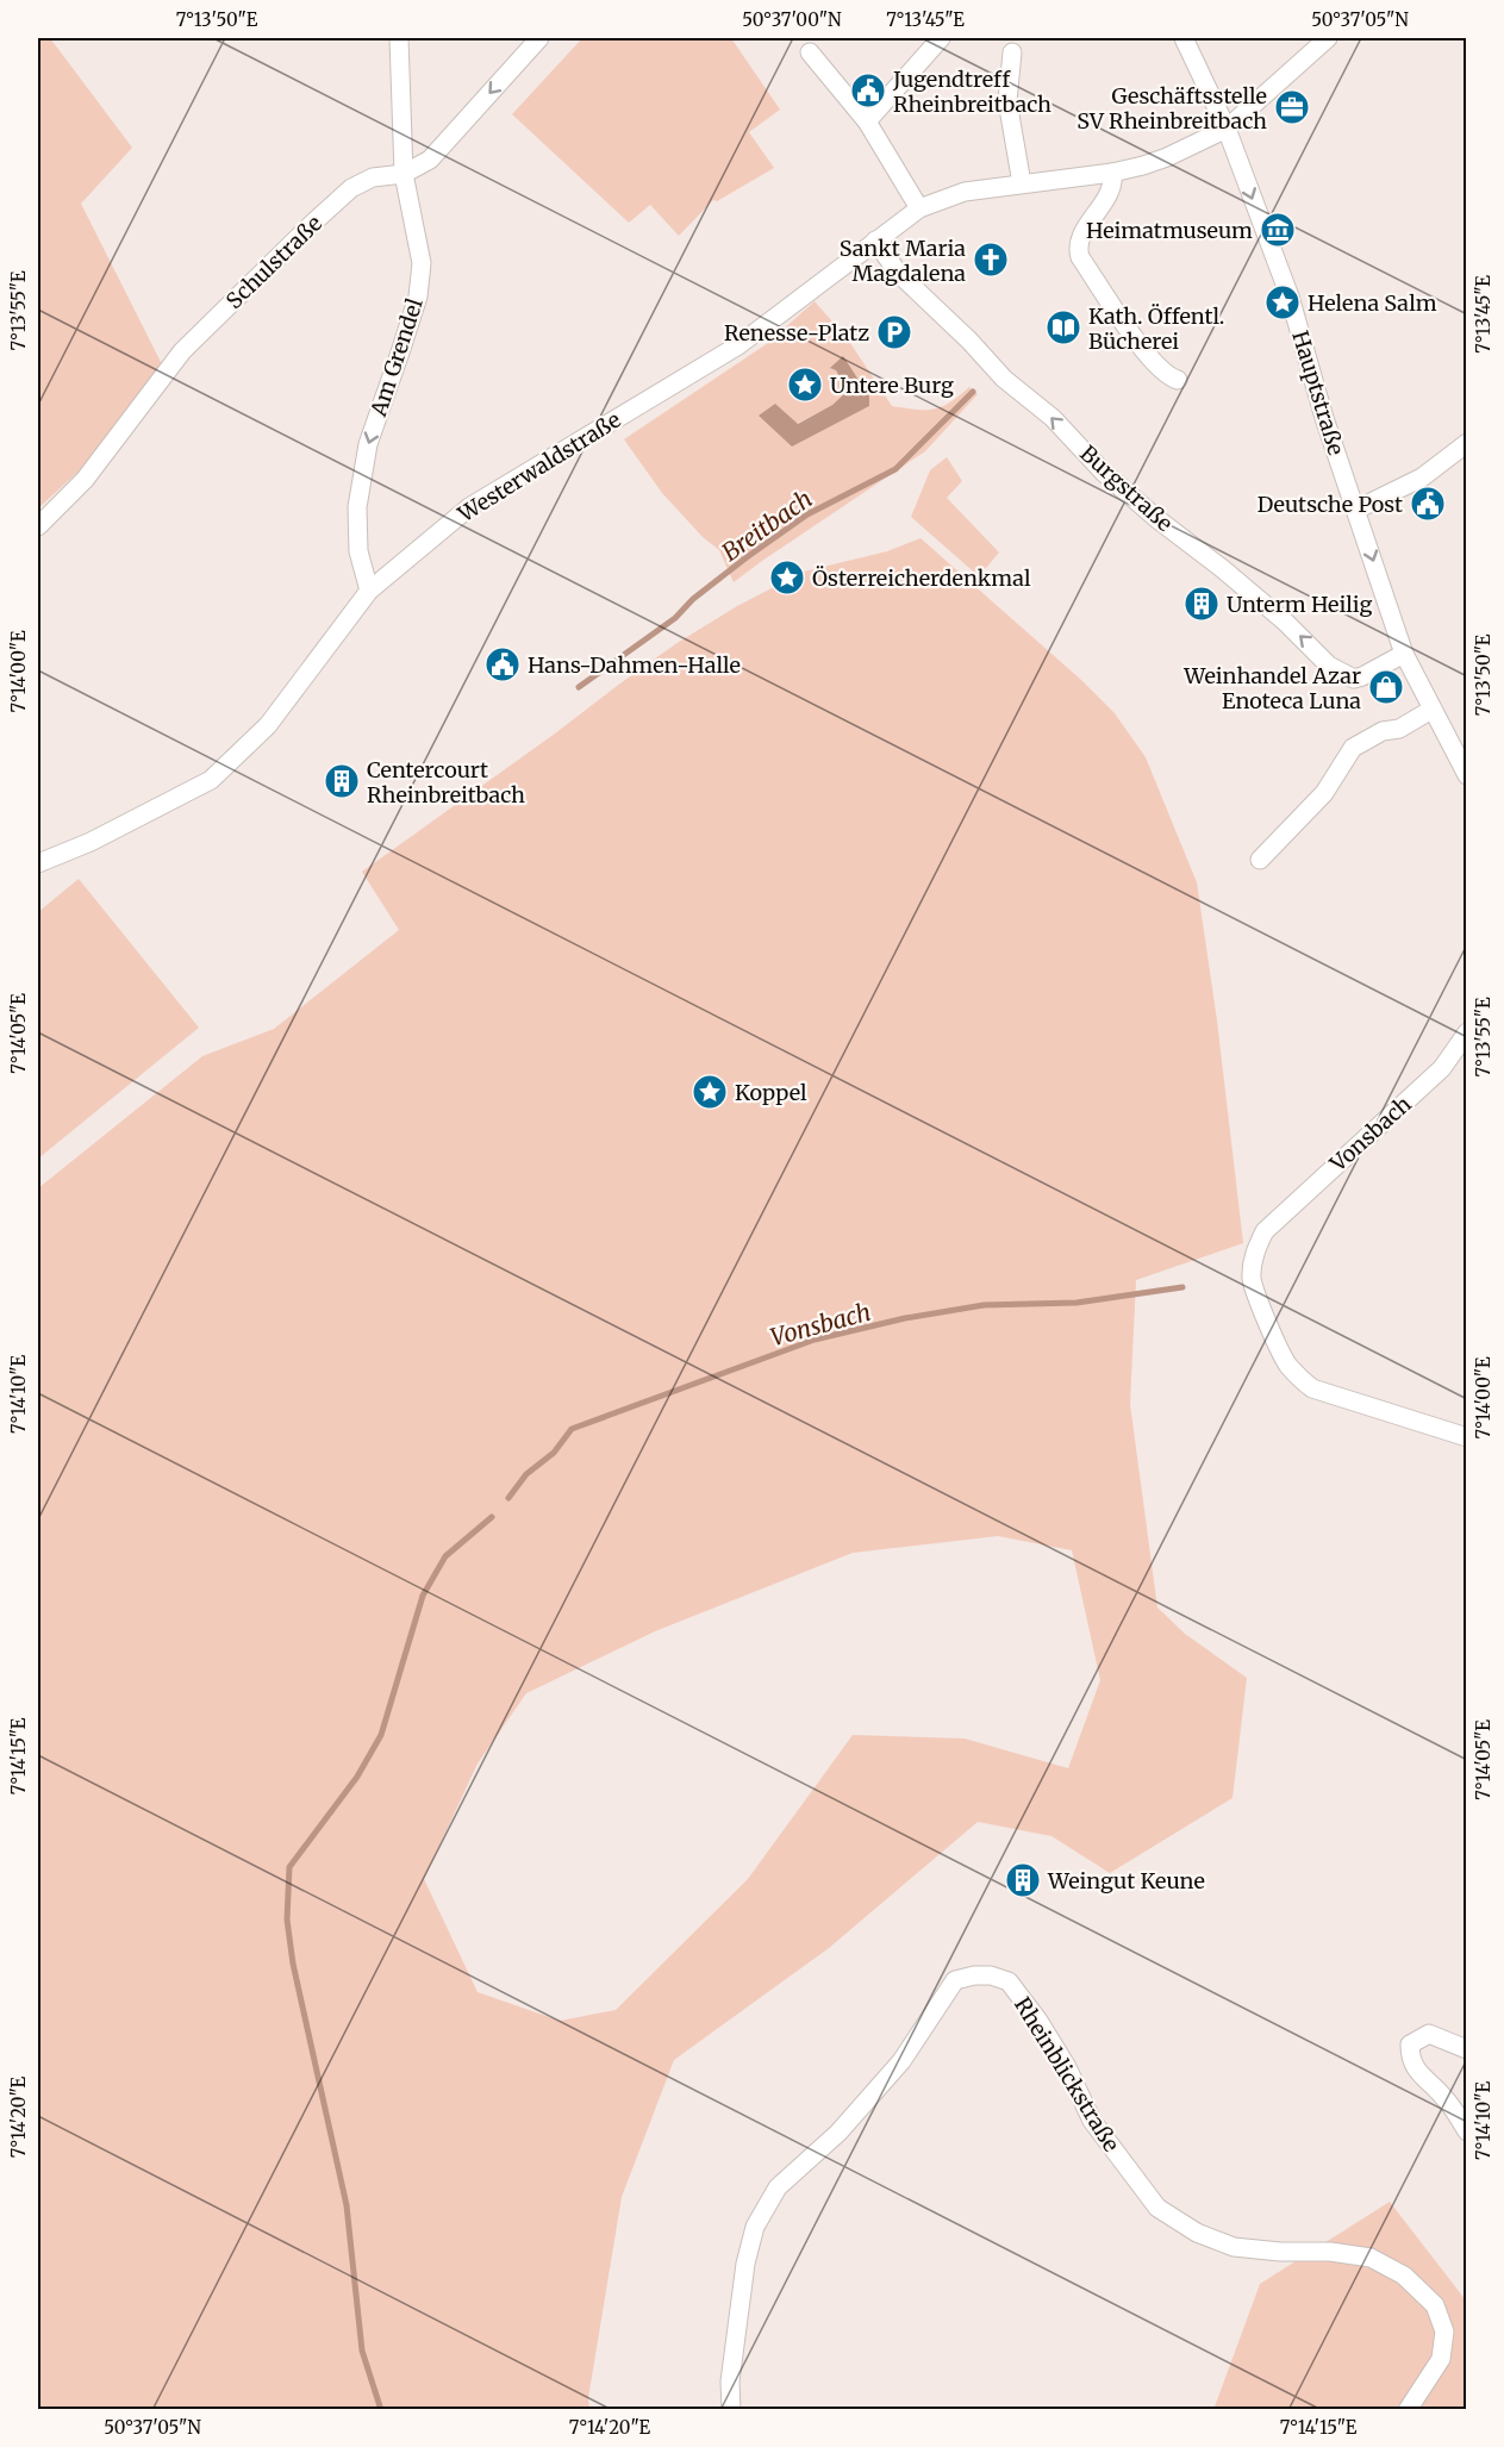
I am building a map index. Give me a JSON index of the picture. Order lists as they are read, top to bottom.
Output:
{
  "streets": {
    "street": [
      "Schulstraße",
      "Am Grendel",
      "Hauptstraße",
      "Westerwaldstraße",
      "Burgstraße",
      "Vonsbach",
      "Rheinblickstraße"
    ]
  },
  "crossings": [
    ["Schulstraße", "Am Grendel"],
    ["Am Grendel", "Westerwaldstraße"],
    ["Hauptstraße", "Westerwaldstraße"],
    ["Hauptstraße", "Burgstraße"],
    ["Westerwaldstraße", "Burgstraße"]
  ],
  "one_way": ["Am Grendel", "Hauptstraße", "Burgstraße"],
  "water": ["Breitbach", "Vonsbach"],
  "places": {
    "public building": ["Jugendtreff Rheinbreitbach", "Deutsche Post", "Hans-Dahmen-Halle"],
    "office": ["Geschäftsstelle SV Rheinbreitbach"],
    "museum": ["Heimatmuseum"],
    "church": ["Sankt Maria Magdalena"],
    "place": [
      "Helena Salm",
      "Untere Burg",
      "Österreicherdenkmal",
      "Koppel"
    ],
    "library": ["Kath. Öffentl. Bücherei"],
    "parking": ["Renesse-Platz"],
    "building": ["Unterm Heilig", "Centercourt Rheinbreitbach", "Weingut Keune"],
    "shop": ["Weinhandel Azar Enoteca Luna"]
  },
  "coordinates": [
    "7°13'50\"E",
    "50°37'00\"N",
    "7°13'45\"E",
    "50°37'05\"N",
    "7°13'55\"E",
    "7°14'00\"E",
    "7°14'05\"E",
    "7°14'10\"E",
    "7°14'15\"E",
    "7°14'20\"E"
  ]
}
